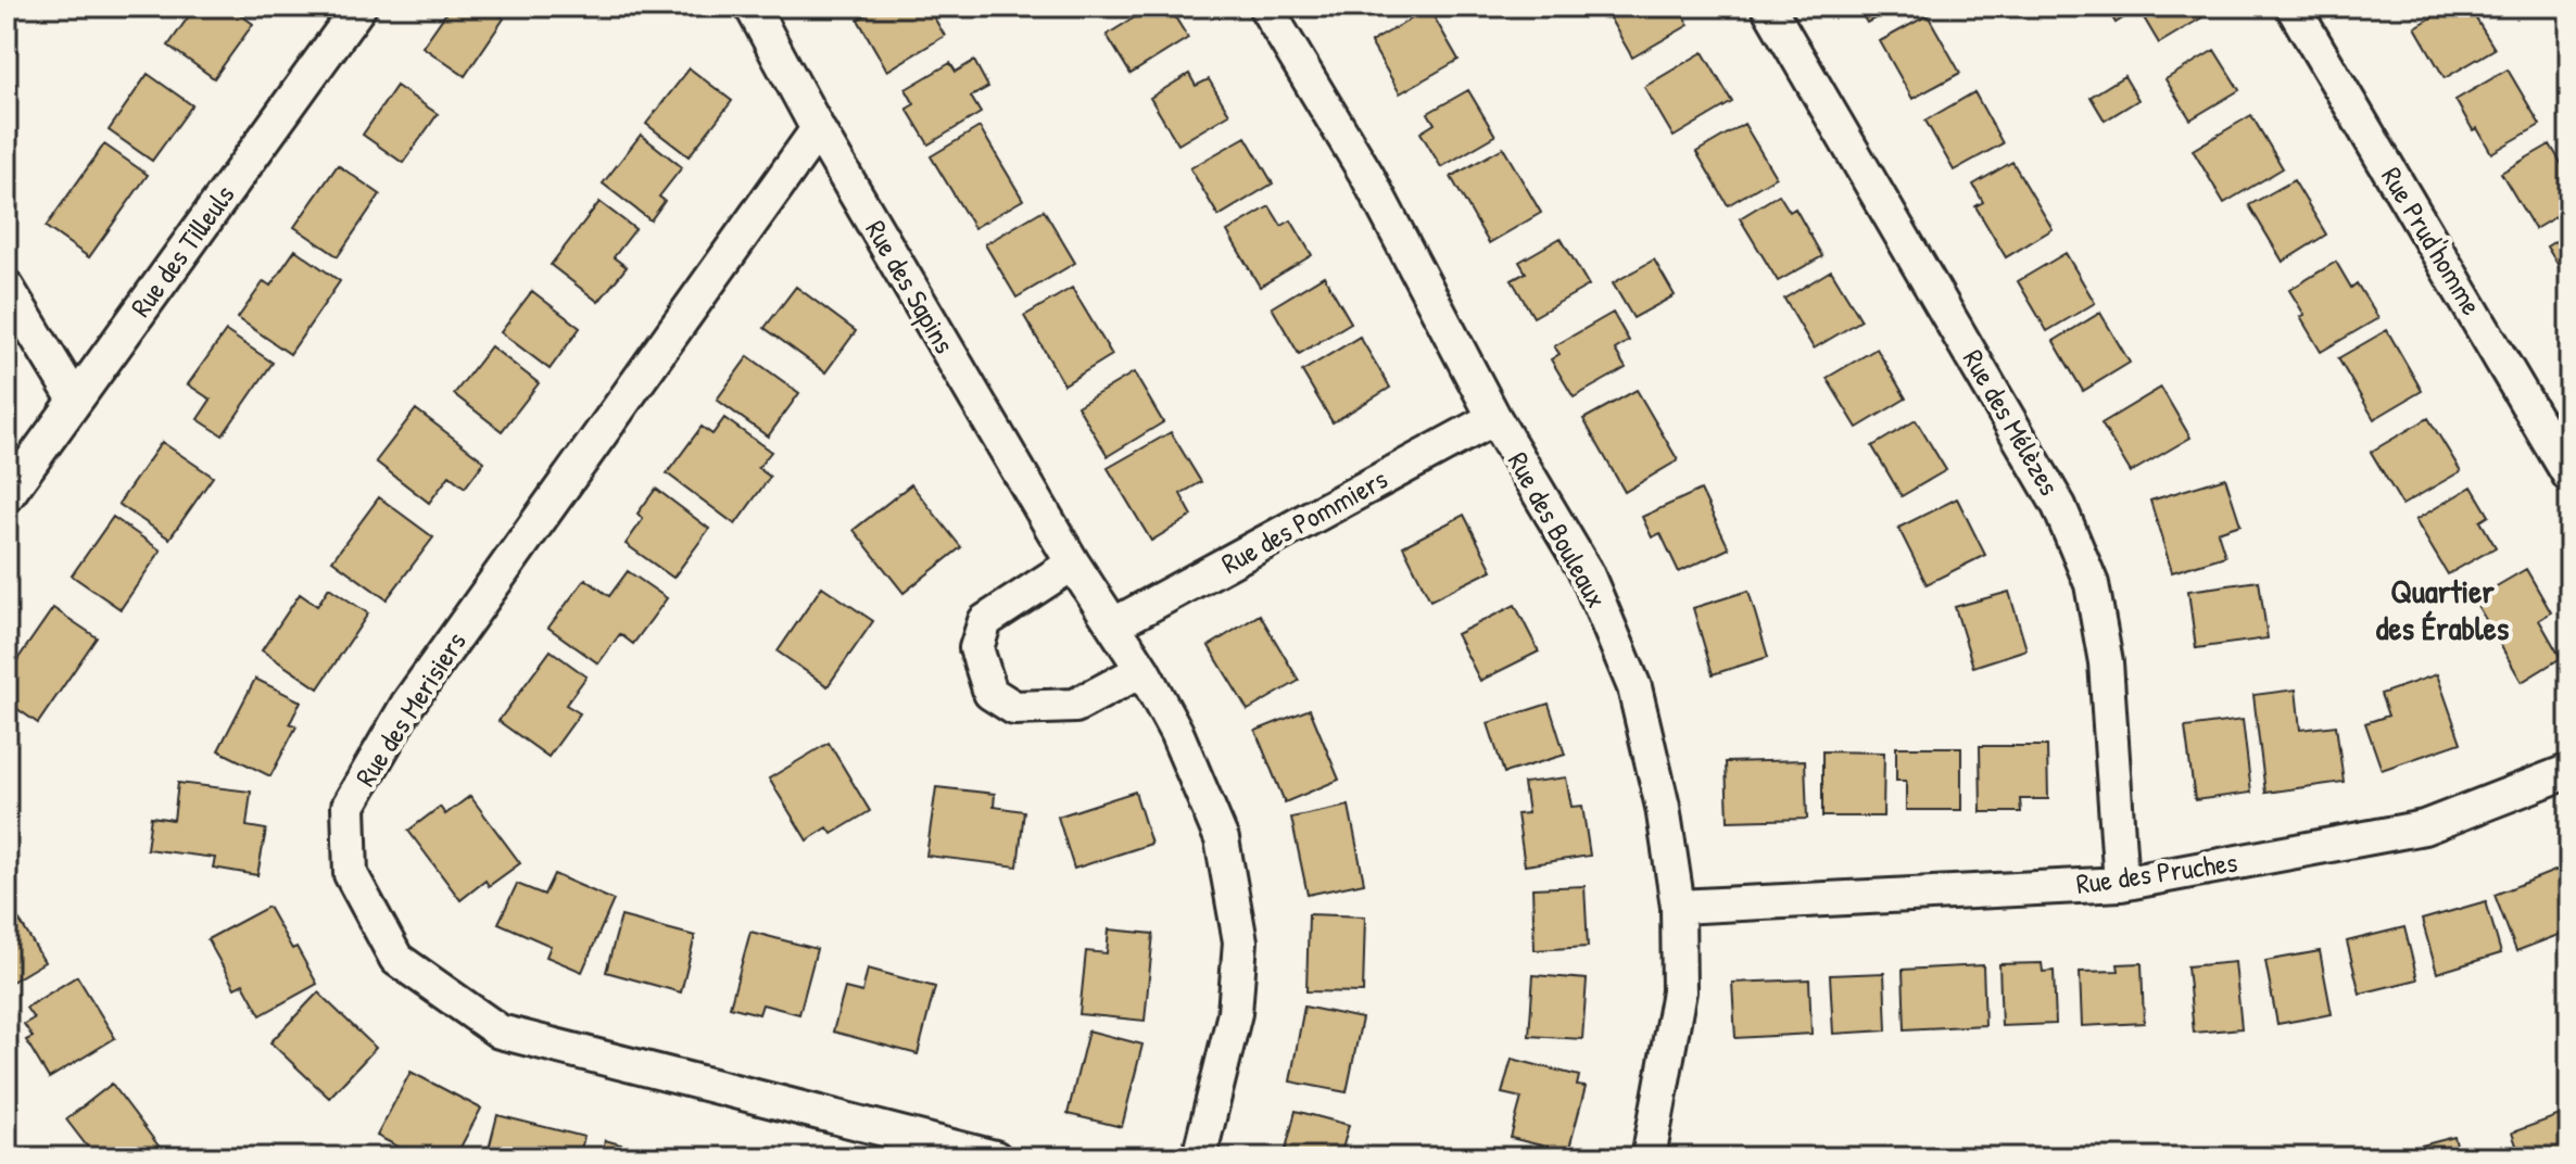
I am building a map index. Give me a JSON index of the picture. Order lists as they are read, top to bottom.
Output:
{
  "streets": {
    "street": [
      "Rue Prud'homme",
      "Rue des Tilleuls",
      "Rue des Sapins",
      "Rue des Mélèzes",
      "Rue des Pommiers",
      "Rue des Bouleaux",
      "Rue des Merisiers",
      "Rue des Pruches"
    ]
  },
  "crossings": [
    ["Rue des Sapins", "Rue des Pommiers"],
    ["Rue des Sapins", "Rue des Merisiers"],
    ["Rue des Mélèzes", "Rue des Pruches"],
    ["Rue des Pommiers", "Rue des Bouleaux"],
    ["Rue des Bouleaux", "Rue des Pruches"]
  ],
  "districts": ["Quartier des Érables"]
}
